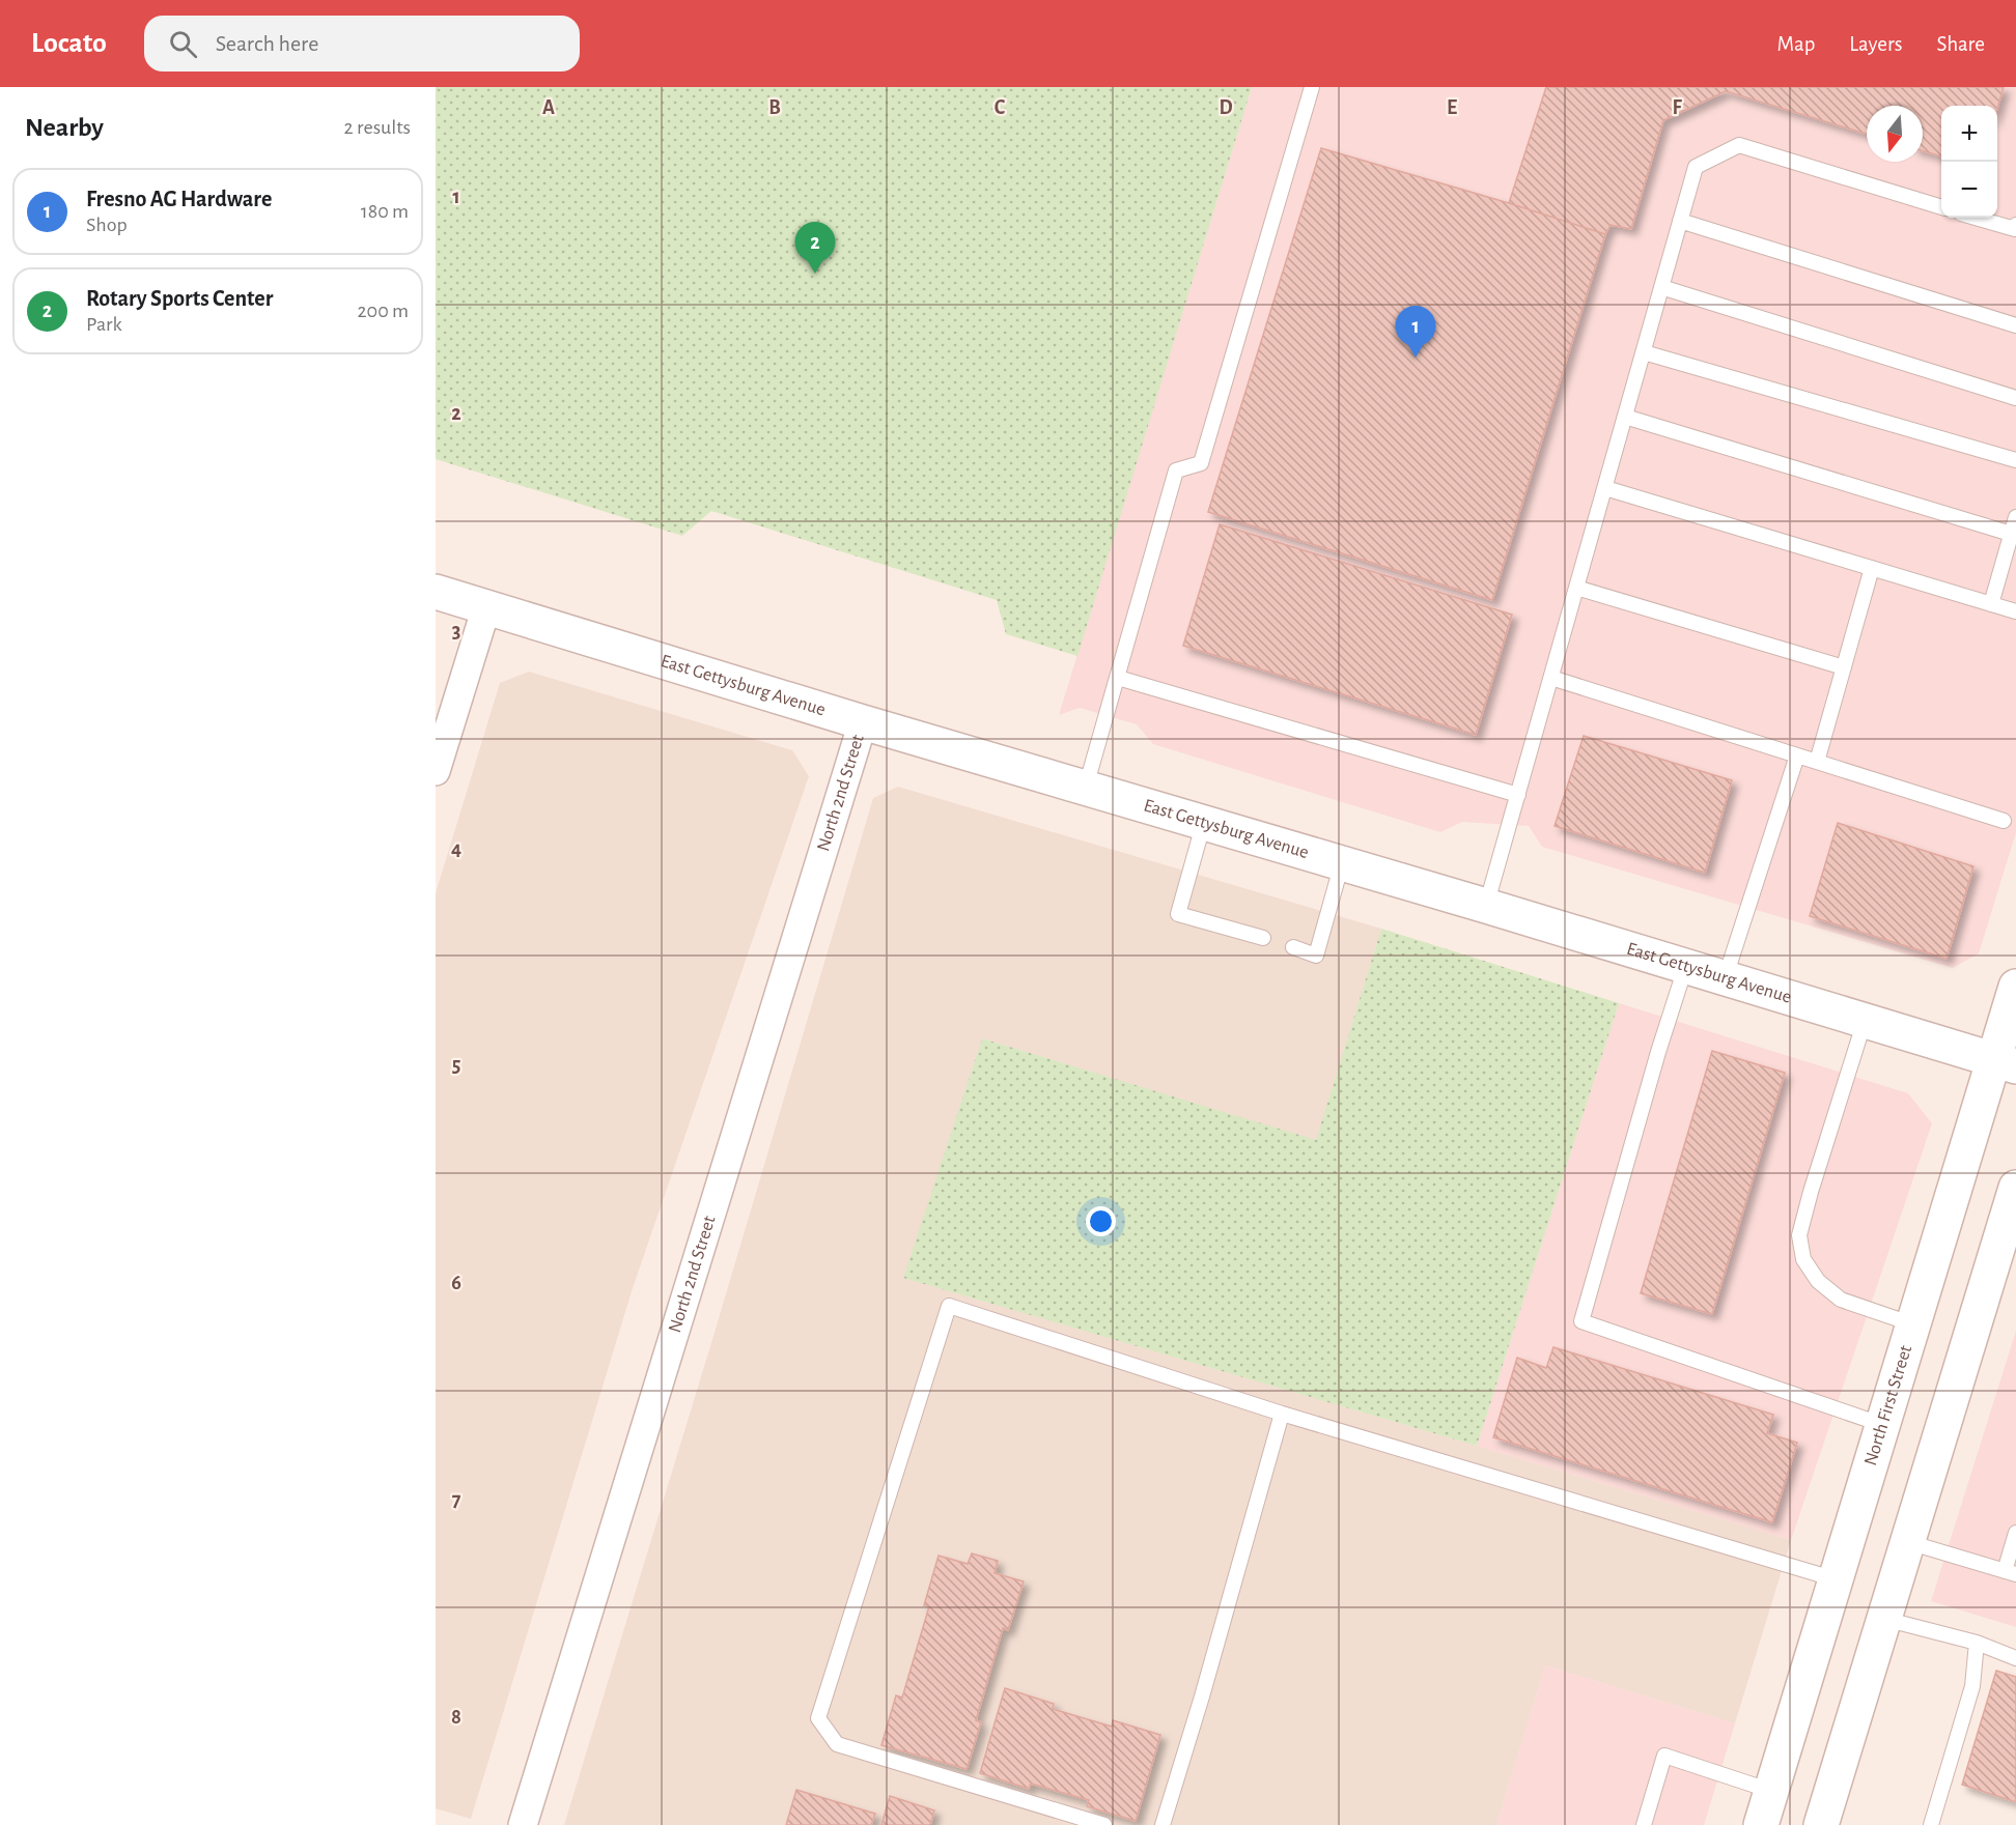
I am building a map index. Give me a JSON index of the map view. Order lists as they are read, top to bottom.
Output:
{
  "streets": {
    "street": ["East Gettysburg Avenue", "North 2nd Street", "North First Street"]
  },
  "crossings": [
    ["East Gettysburg Avenue", "North 2nd Street"],
    ["East Gettysburg Avenue", "North First Street"]
  ],
  "north": "bottom",
  "page": {
    "header": "Locato",
    "search": "Search here",
    "nav": ["Map", "Layers", "Share"],
    "heading": ["Nearby", "2 results"],
    "map_buttons": ["+", "−"],
    "list": [
      {
        "mark": "1",
        "name": "Fresno AG Hardware",
        "note": "Shop",
        "value": "180 m"
      },
      {
        "mark": "2",
        "name": "Rotary Sports Center",
        "note": "Park",
        "value": "200 m"
      }
    ],
    "pins": ["2", "1"]
  },
  "grid": {
    "columns": [
      "A",
      "B",
      "C",
      "D",
      "E",
      "F"
    ],
    "rows": [
      "1",
      "2",
      "3",
      "4",
      "5",
      "6",
      "7",
      "8"
    ]
  }
}
